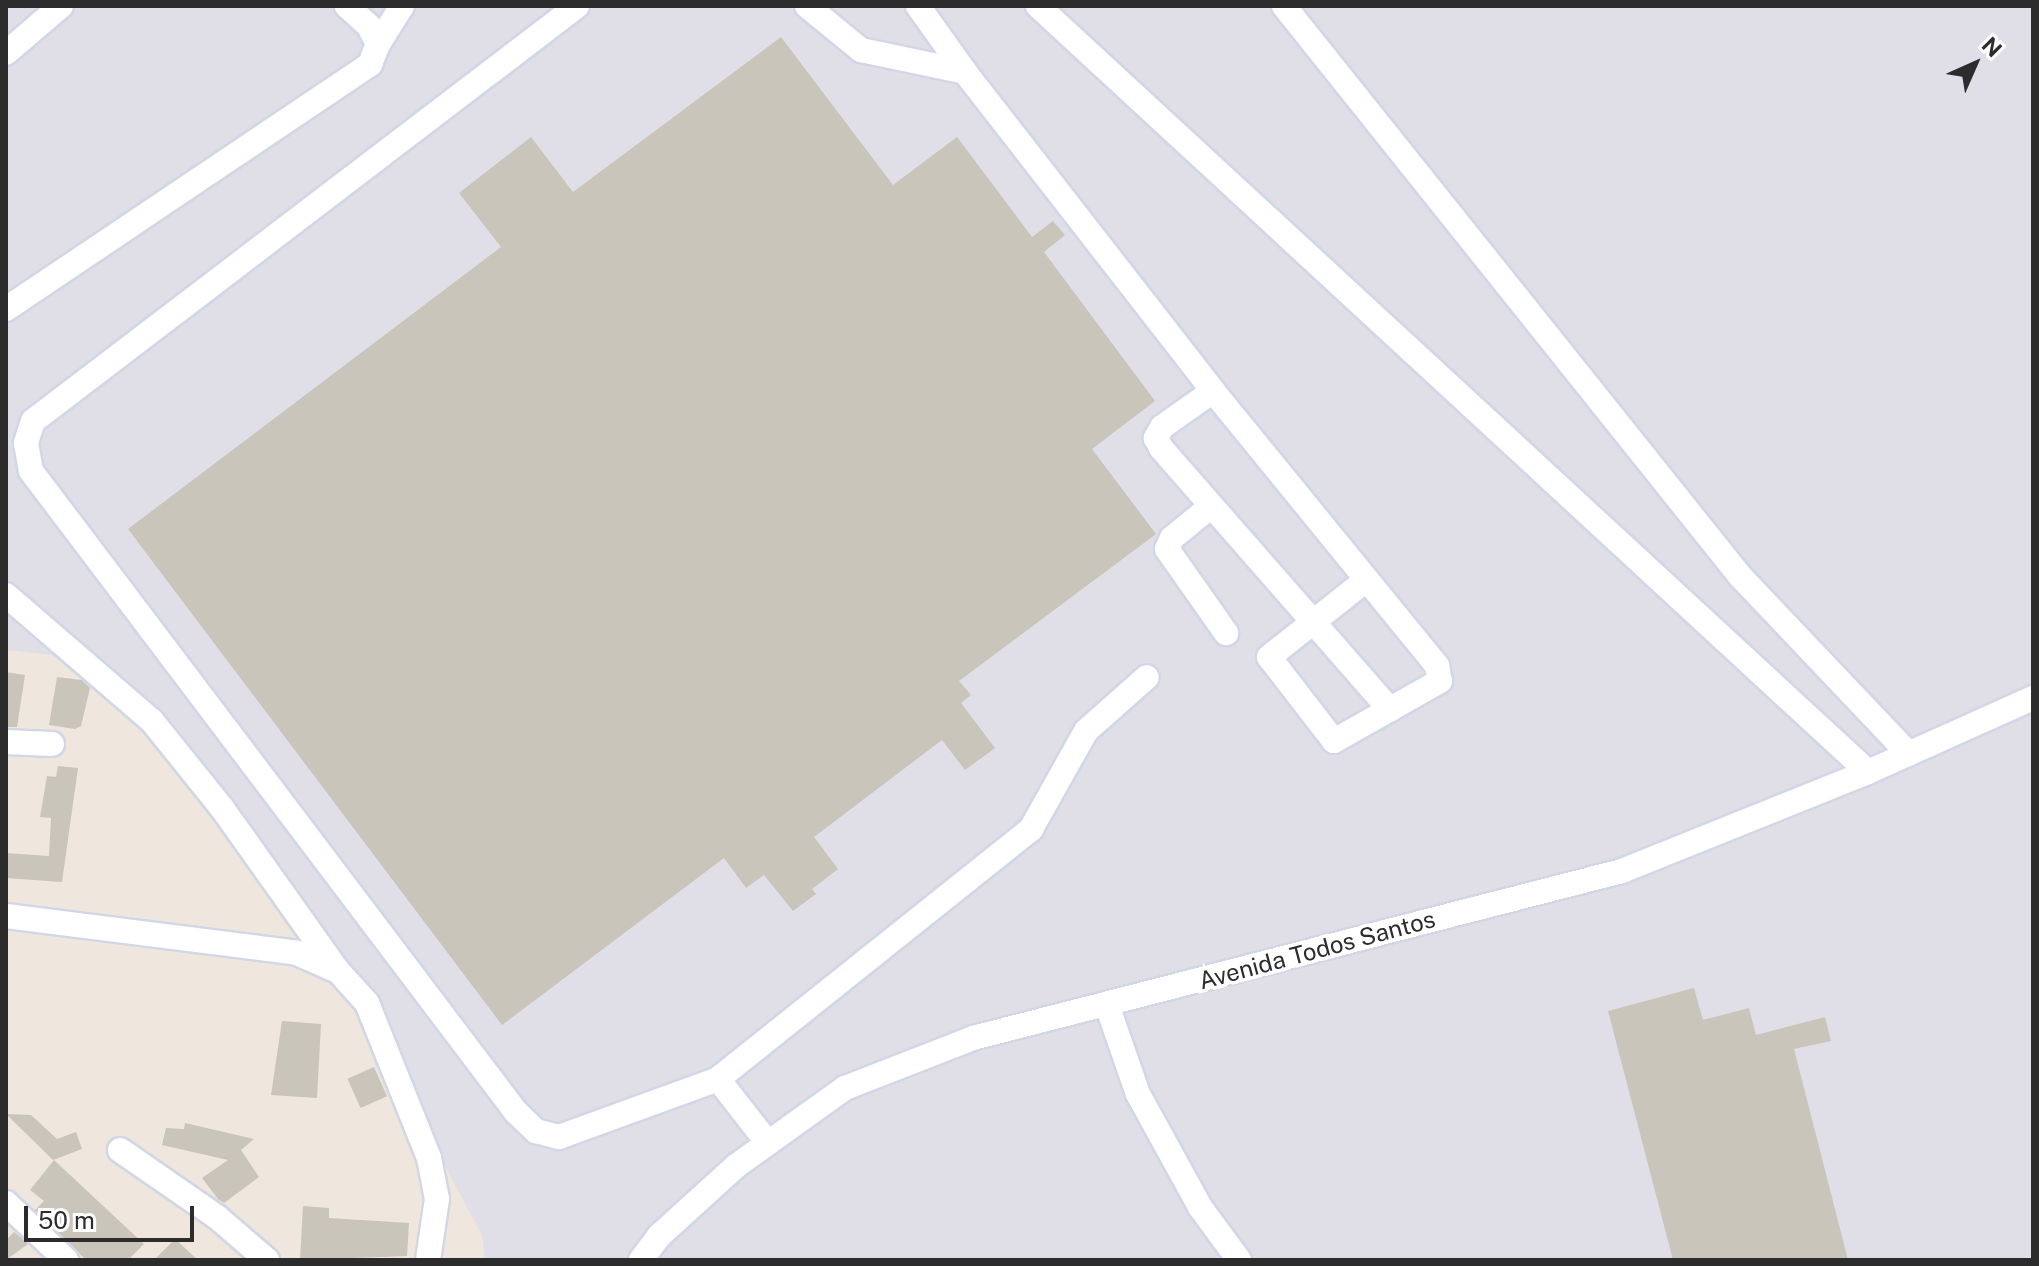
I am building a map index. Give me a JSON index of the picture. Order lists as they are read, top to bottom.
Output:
{
  "streets": {
    "street": ["Avenida Todos Santos"]
  },
  "scale_bar": "50 m",
  "north": "top right"
}
